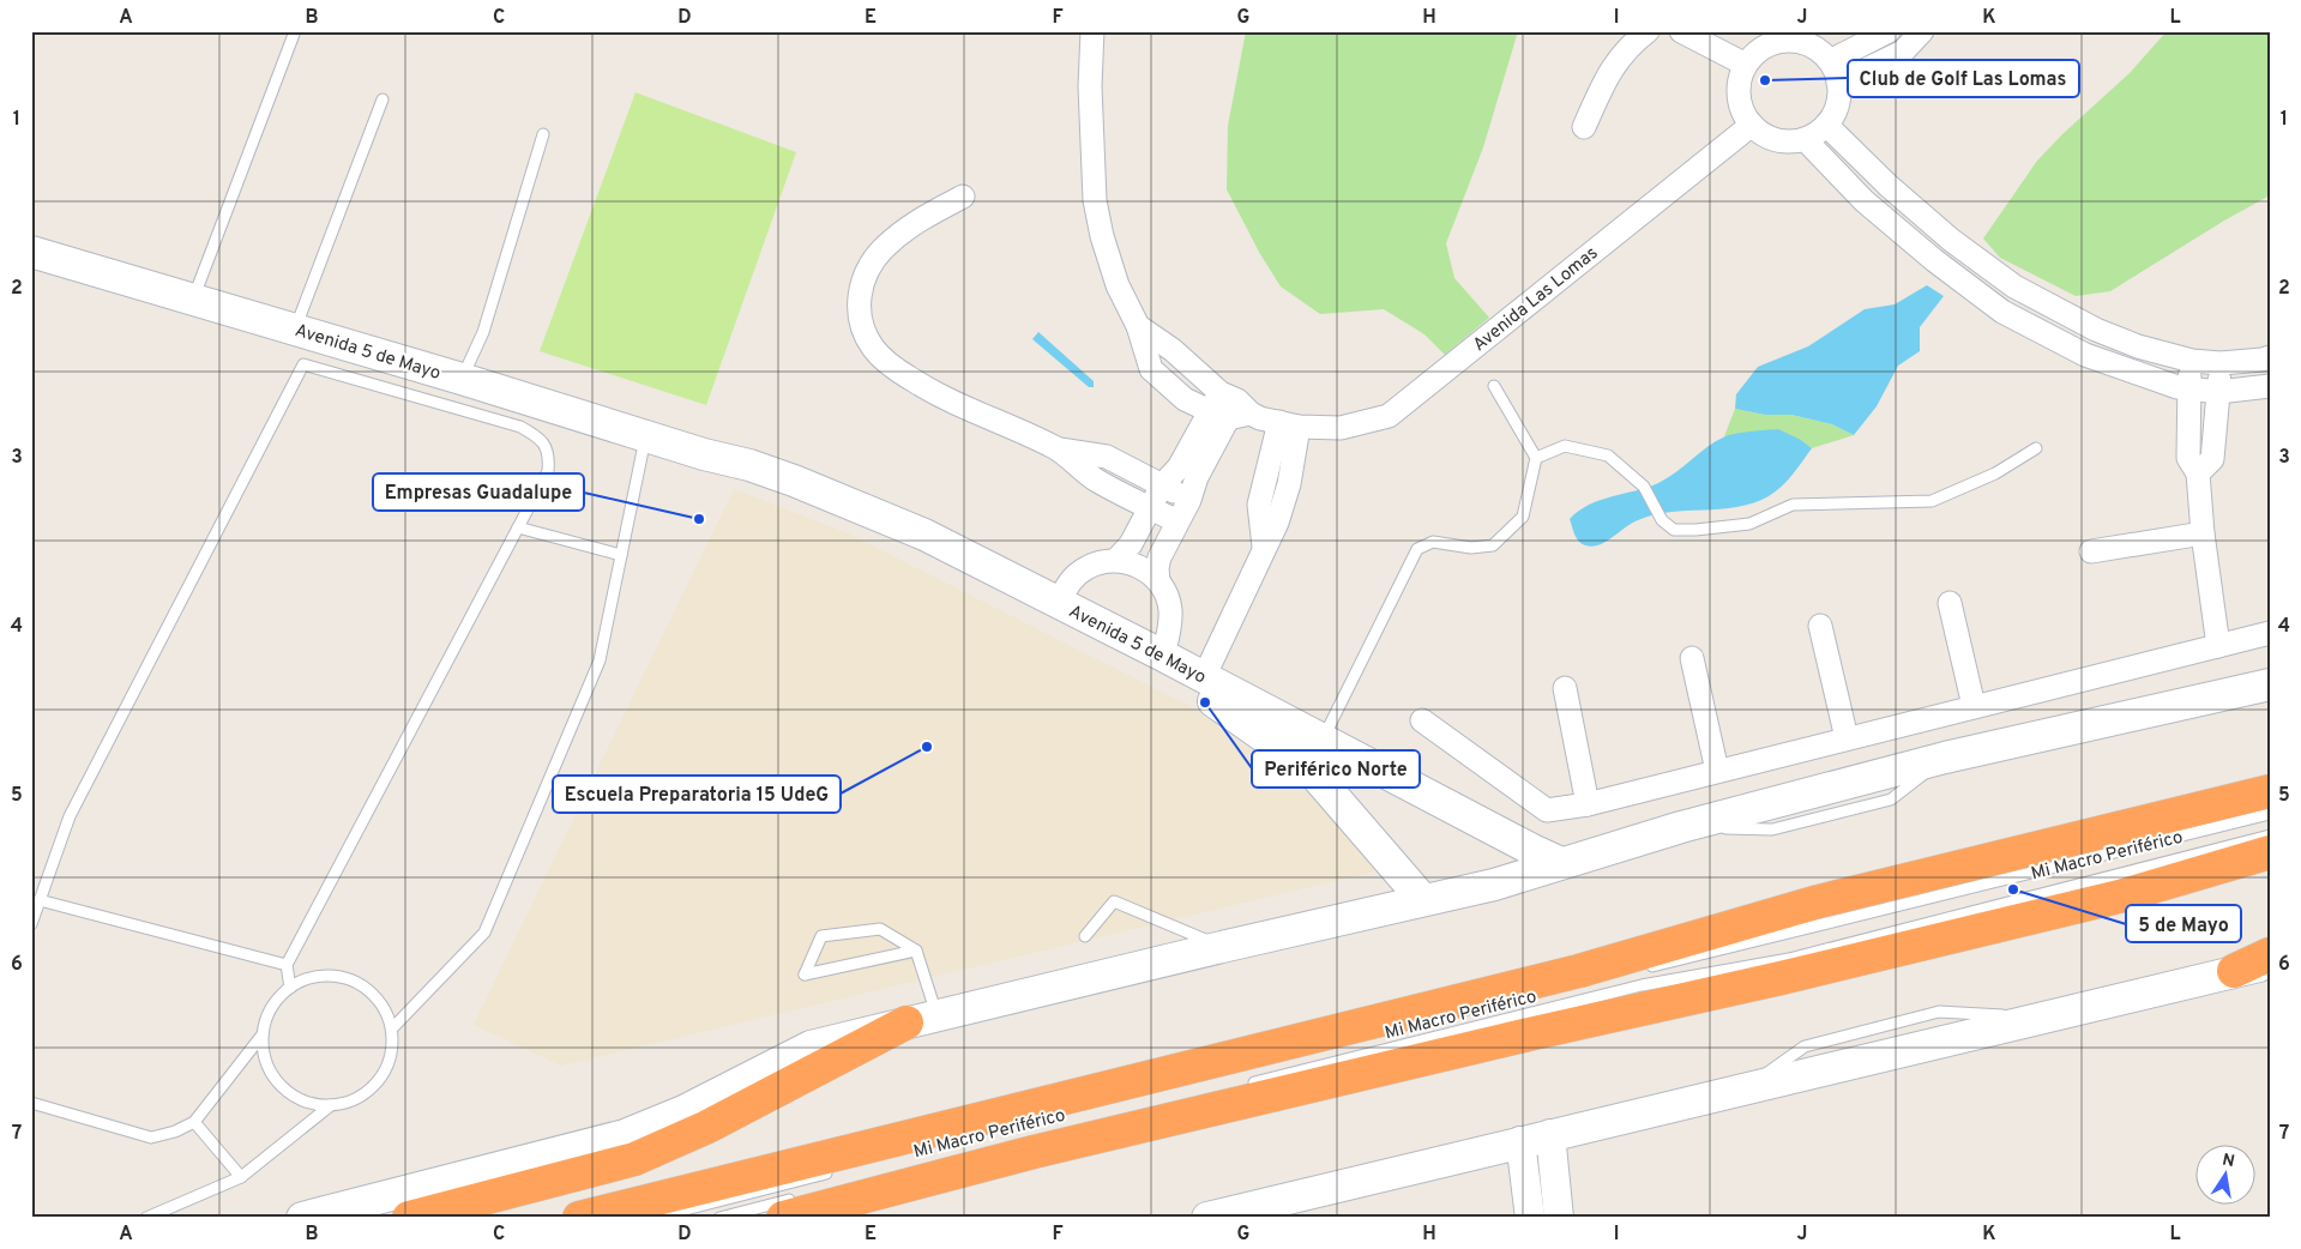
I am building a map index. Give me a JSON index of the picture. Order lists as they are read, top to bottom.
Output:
{
  "streets": {
    "main road": ["Avenida 5 de Mayo"],
    "street": ["Avenida Las Lomas"],
    "lane": ["Mi Macro Periférico"]
  },
  "places": [
    "Club de Golf Las Lomas",
    "Empresas Guadalupe",
    "Periférico Norte",
    "Escuela Preparatoria 15 UdeG",
    "5 de Mayo"
  ],
  "north": "top",
  "grid": {
    "columns": [
      "A",
      "B",
      "C",
      "D",
      "E",
      "F",
      "G",
      "H",
      "I",
      "J",
      "K",
      "L"
    ],
    "rows": [
      "1",
      "2",
      "3",
      "4",
      "5",
      "6",
      "7"
    ]
  }
}
